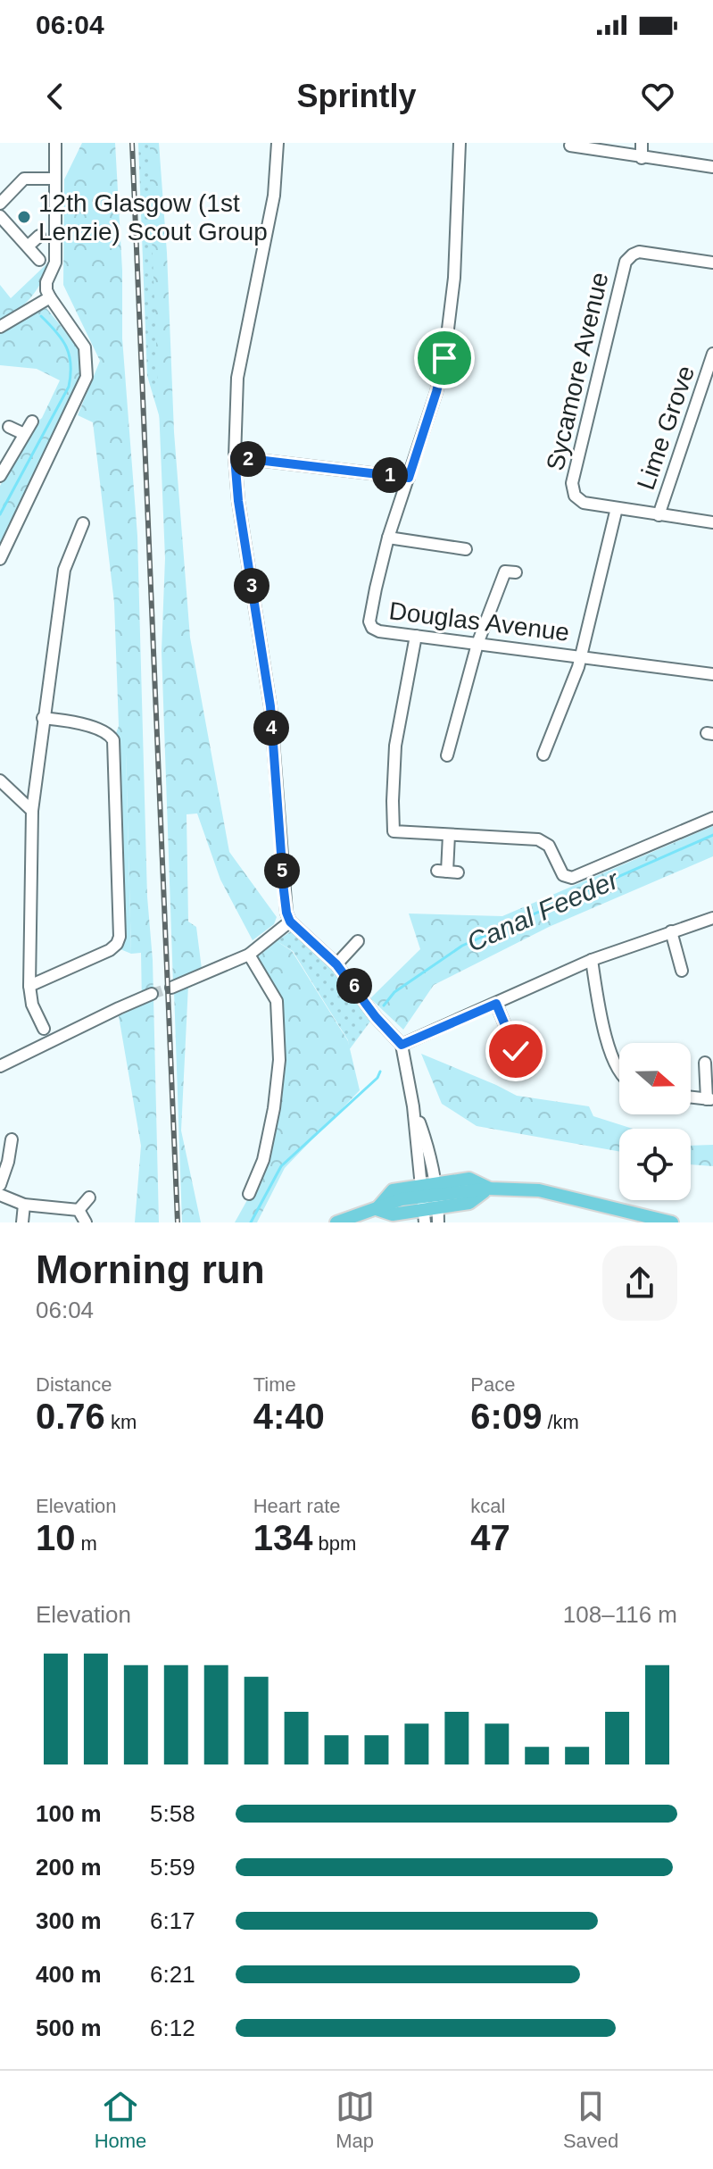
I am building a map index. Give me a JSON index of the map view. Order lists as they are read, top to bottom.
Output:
{
  "streets": {
    "street": ["Sycamore Avenue", "Lime Grove", "Douglas Avenue"]
  },
  "water": ["Canal Feeder"],
  "places": ["12th Glasgow (1st Lenzie) Scout Group"],
  "north": "right",
  "page": {
    "status": "06:04",
    "header": "Sprintly",
    "pins": [
      "2",
      "1",
      "3",
      "4",
      "5",
      "6"
    ],
    "heading": ["Morning run", "06:04"],
    "stats": [
      ["Distance", "0.76 km"],
      ["Time", "4:40"],
      ["Pace", "6:09 /km"],
      ["Elevation", "10 m"],
      ["Heart rate", "134 bpm"],
      ["kcal", "47"]
    ],
    "chart": ["Elevation", "108–116 m"],
    "list": [
      {
        "name": "100 m",
        "note": "5:58"
      },
      {
        "name": "200 m",
        "note": "5:59"
      },
      {
        "name": "300 m",
        "note": "6:17"
      },
      {
        "name": "400 m",
        "note": "6:21"
      },
      {
        "name": "500 m",
        "note": "6:12"
      }
    ],
    "tabs": ["Home", "Map", "Saved"]
  }
}
